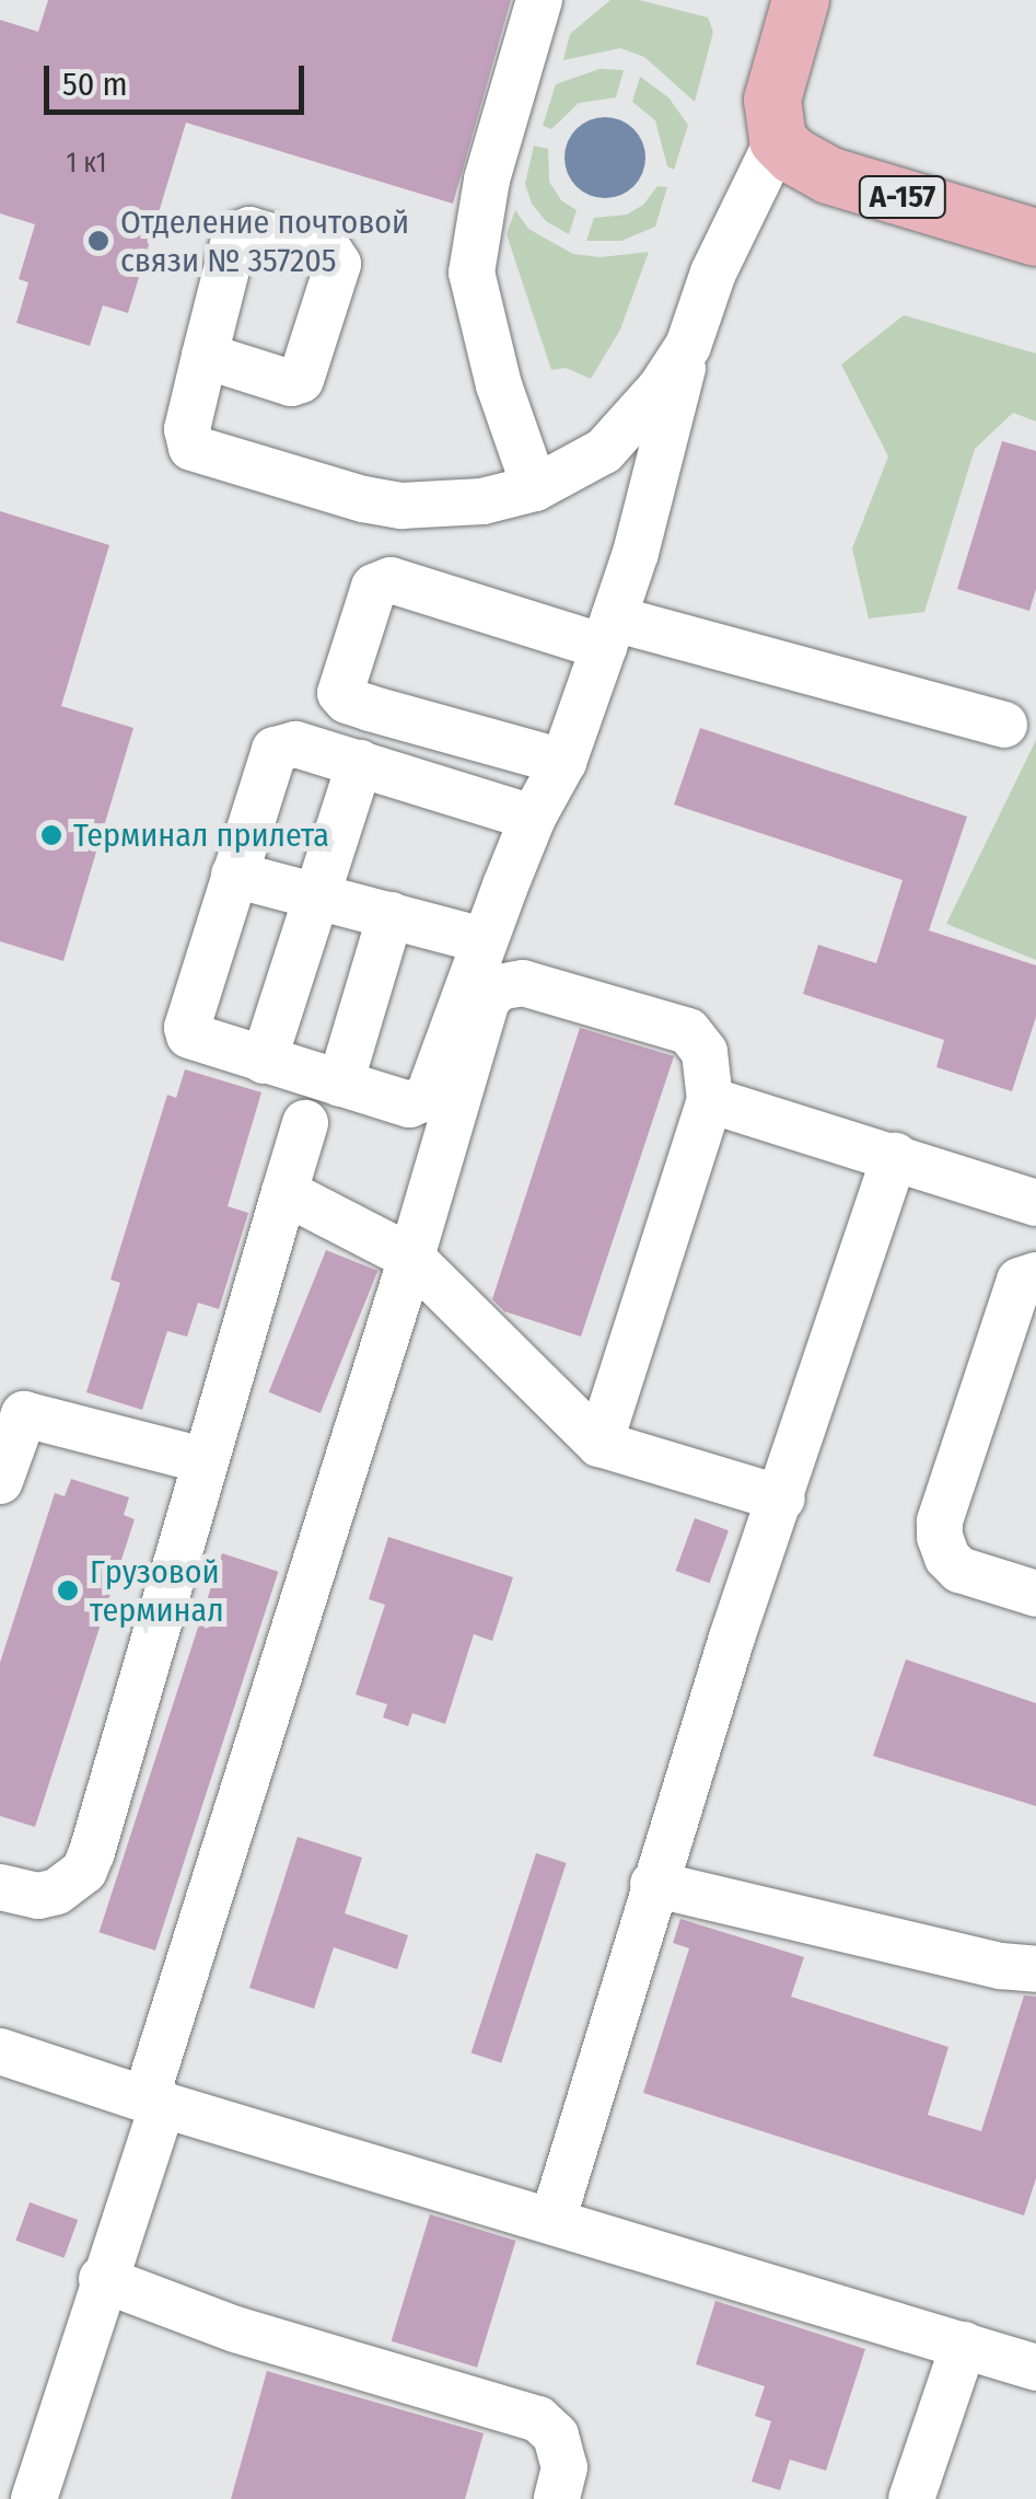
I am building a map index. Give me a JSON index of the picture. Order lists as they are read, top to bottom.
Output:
{
  "streets": {
    "main road": ["А-157"]
  },
  "places": ["Отделение почтовой связи № 357205", "Терминал прилета", "Грузовой терминал"],
  "house_numbers": ["1 к1"],
  "scale_bar": "50 m"
}
